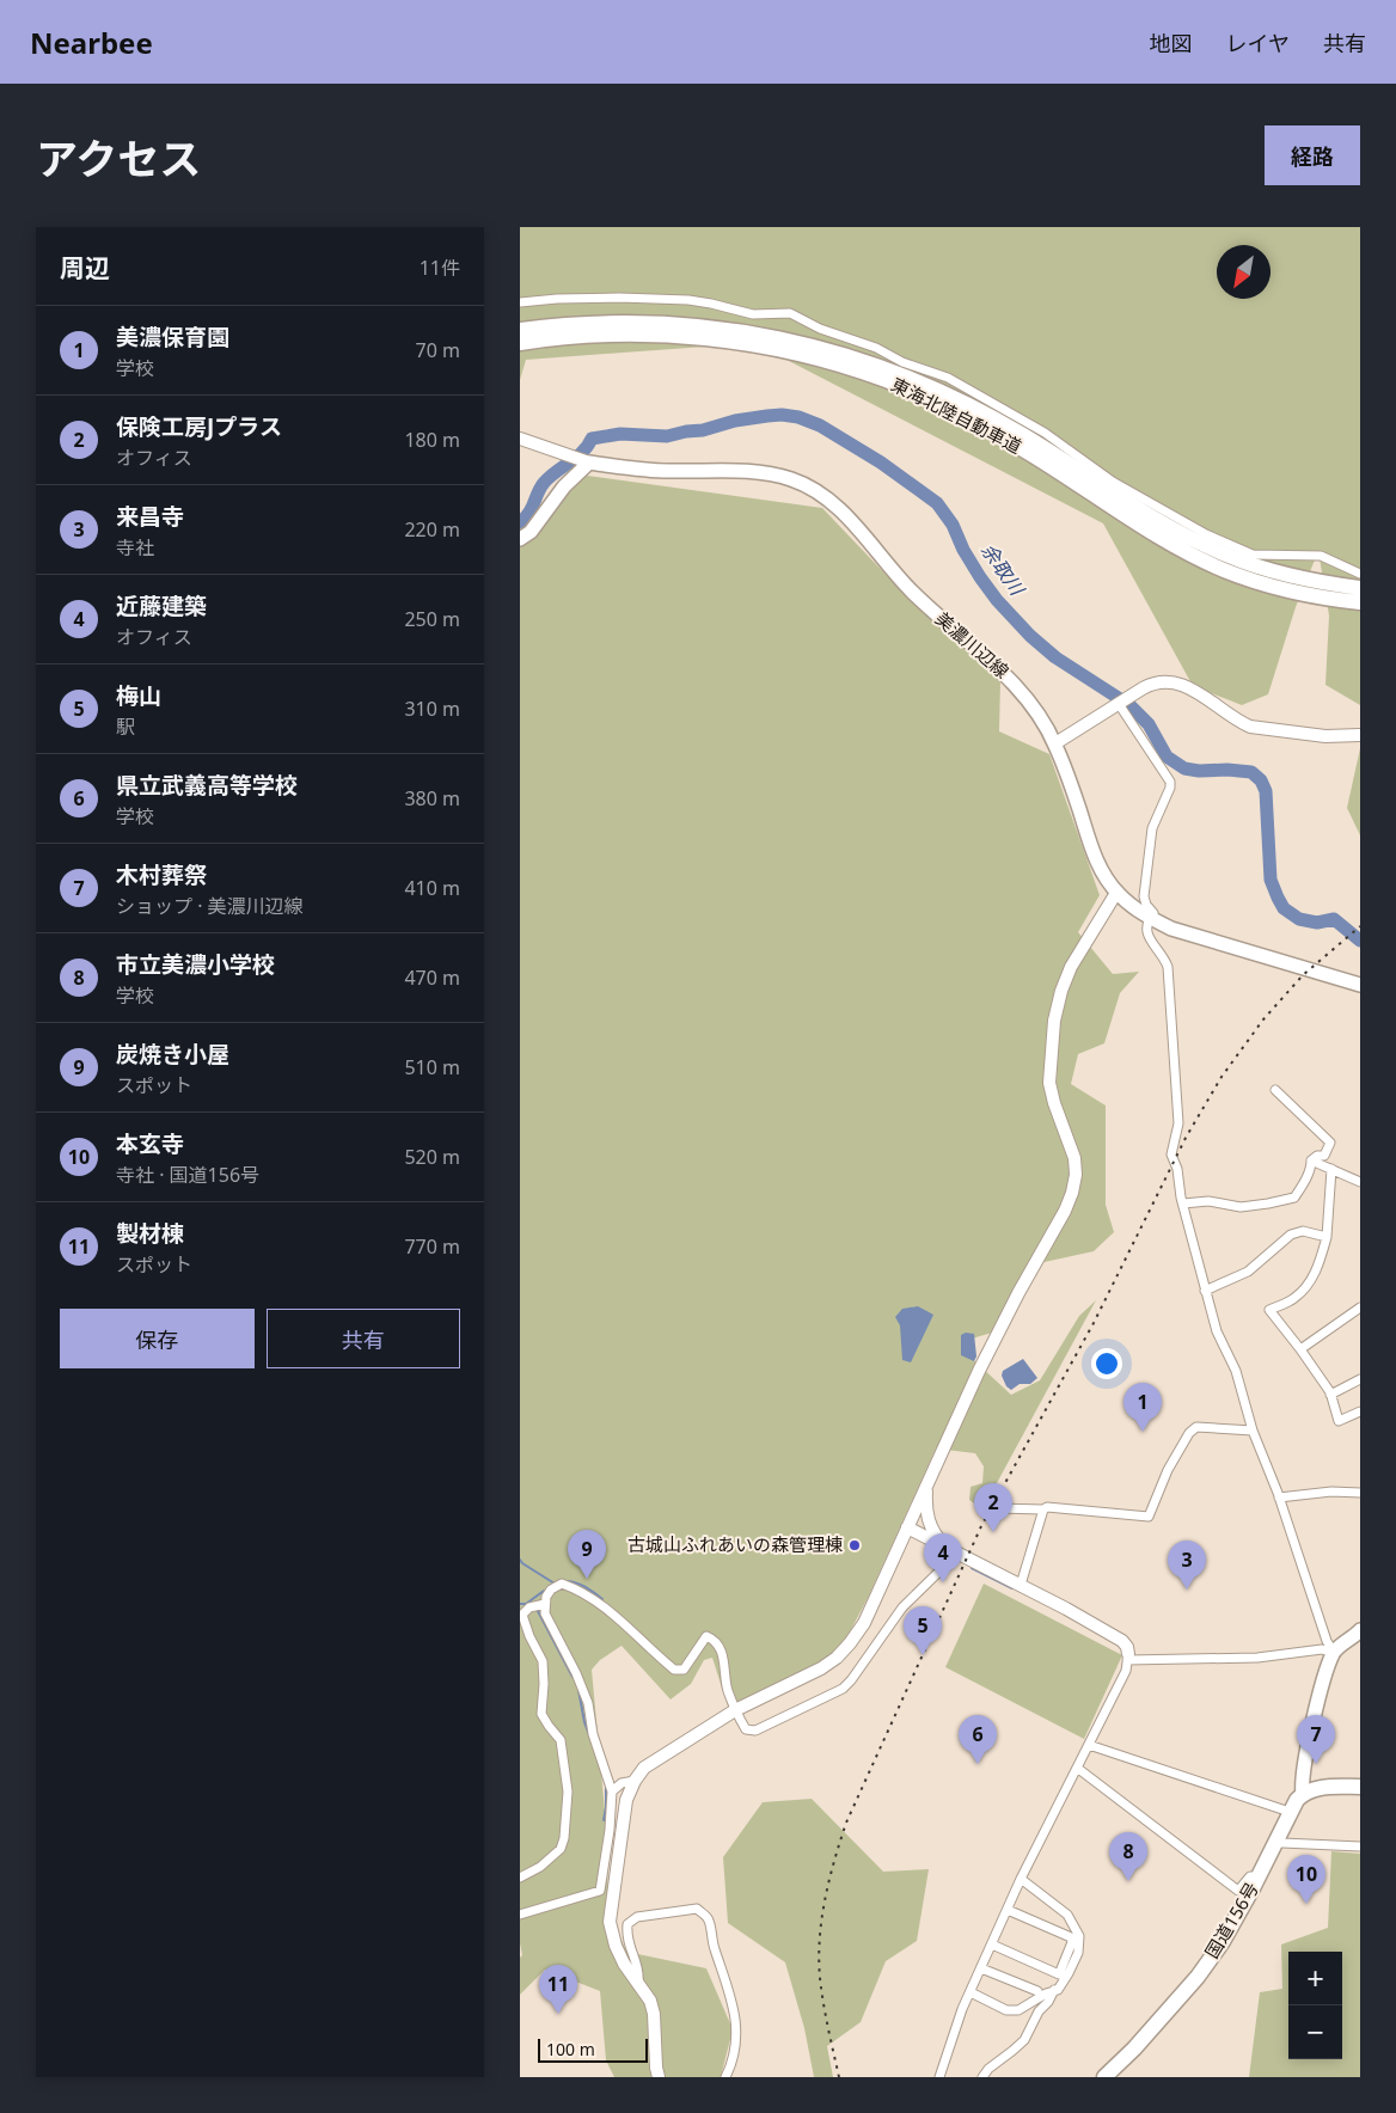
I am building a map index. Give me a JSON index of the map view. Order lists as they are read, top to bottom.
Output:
{
  "streets": {
    "highway": ["東海北陸自動車道", "国道156号"],
    "main road": ["美濃川辺線"]
  },
  "water": ["余取川"],
  "places": ["古城山ふれあいの森管理棟"],
  "scale_bar": "100 m",
  "north": "bottom left",
  "page": {
    "header": "Nearbee",
    "nav": ["地図", "レイヤ", "共有"],
    "title": "アクセス",
    "buttons": [
      "経路",
      ["保存", "共有"]
    ],
    "heading": ["周辺", "11件"],
    "list": [
      {
        "mark": "1",
        "name": "美濃保育園",
        "note": "学校",
        "value": "70 m"
      },
      {
        "mark": "2",
        "name": "保険工房Jプラス",
        "note": "オフィス",
        "value": "180 m"
      },
      {
        "mark": "3",
        "name": "来昌寺",
        "note": "寺社",
        "value": "220 m"
      },
      {
        "mark": "4",
        "name": "近藤建築",
        "note": "オフィス",
        "value": "250 m"
      },
      {
        "mark": "5",
        "name": "梅山",
        "note": "駅",
        "value": "310 m"
      },
      {
        "mark": "6",
        "name": "県立武義高等学校",
        "note": "学校",
        "value": "380 m"
      },
      {
        "mark": "7",
        "name": "木村葬祭",
        "note": "ショップ · 美濃川辺線",
        "value": "410 m"
      },
      {
        "mark": "8",
        "name": "市立美濃小学校",
        "note": "学校",
        "value": "470 m"
      },
      {
        "mark": "9",
        "name": "炭焼き小屋",
        "note": "スポット",
        "value": "510 m"
      },
      {
        "mark": "10",
        "name": "本玄寺",
        "note": "寺社 · 国道156号",
        "value": "520 m"
      },
      {
        "mark": "11",
        "name": "製材棟",
        "note": "スポット",
        "value": "770 m"
      }
    ],
    "pins": [
      "1",
      "2",
      "9",
      "4",
      "3",
      "5",
      "6",
      "7",
      "8",
      "10",
      "11"
    ],
    "map_buttons": ["+", "−"],
    "scale": "100 m"
  }
}
